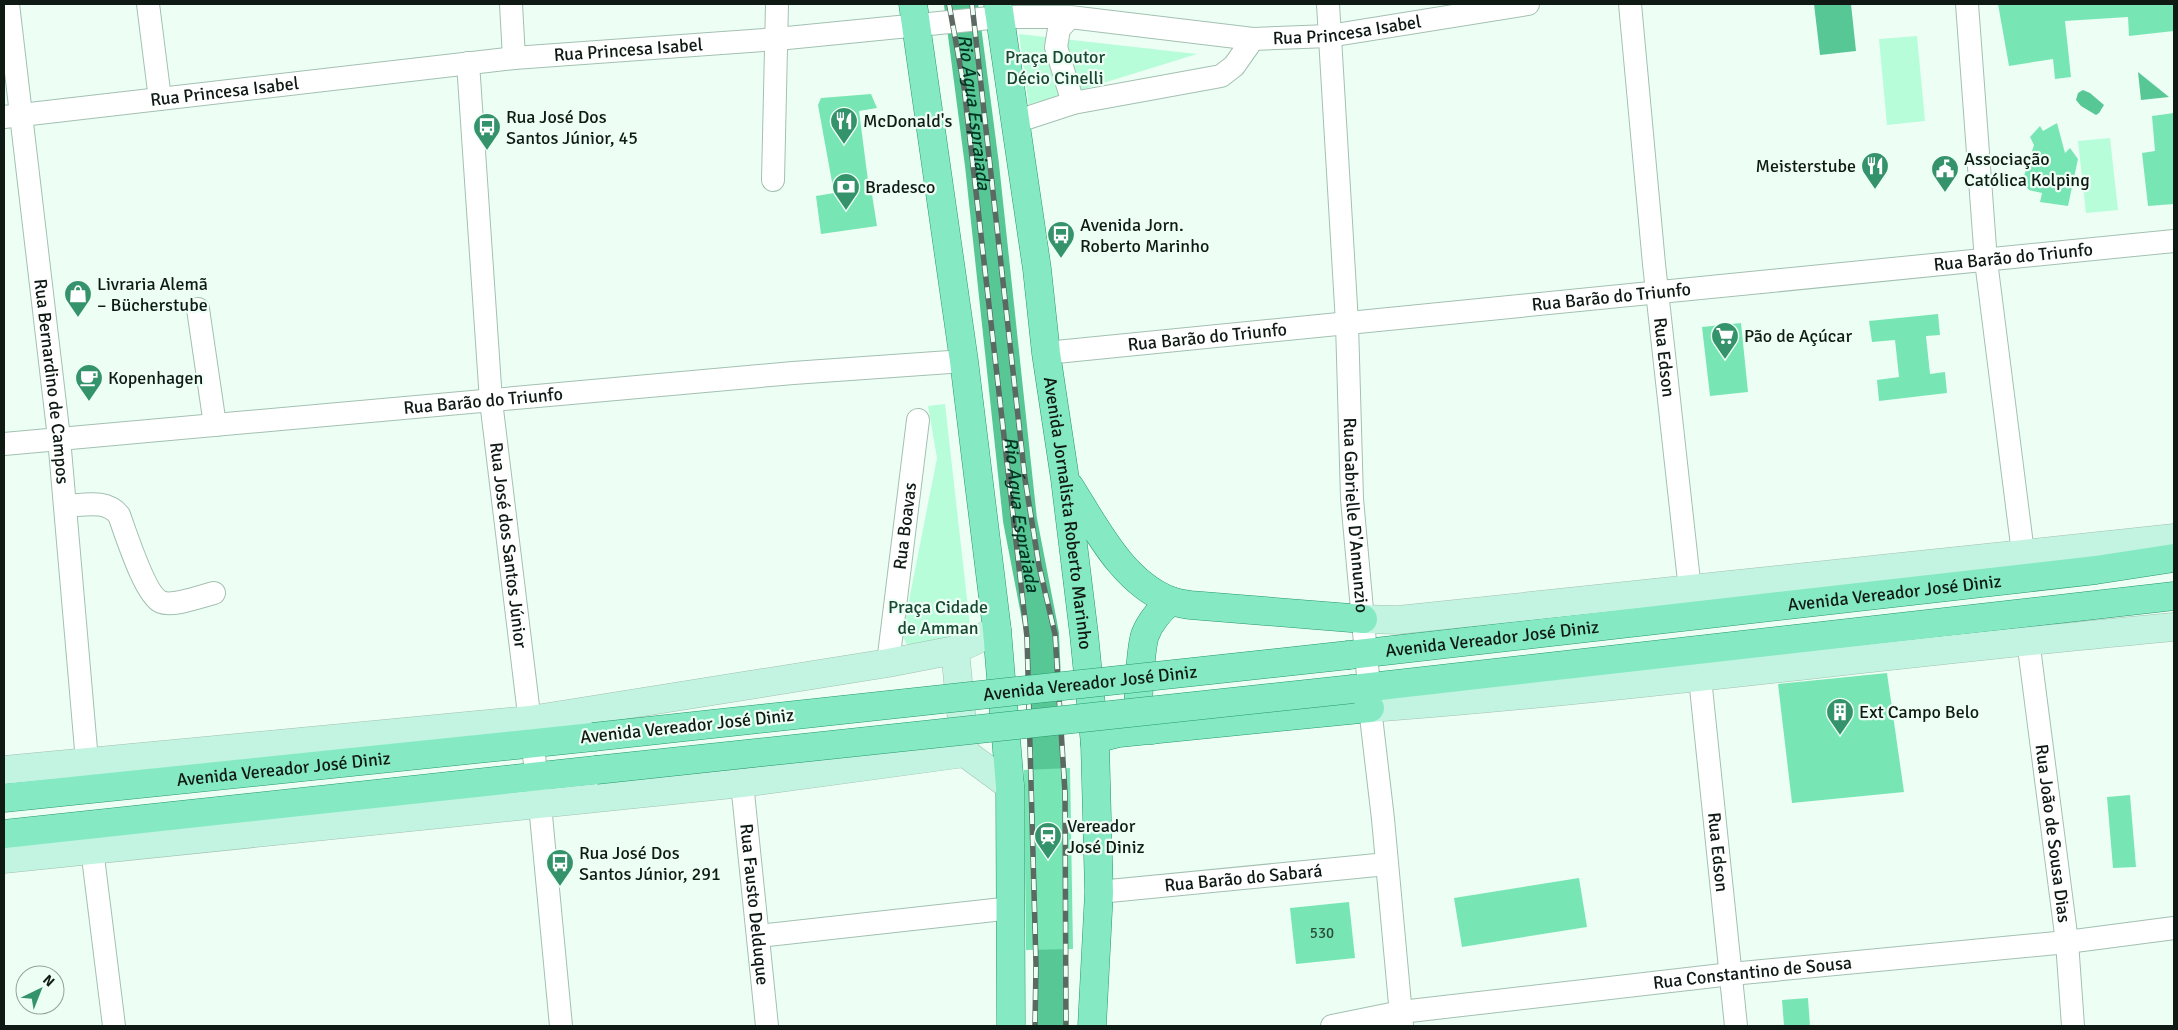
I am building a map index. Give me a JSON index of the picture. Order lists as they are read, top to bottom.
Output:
{
  "streets": {
    "main road": ["Avenida Jornalista Roberto Marinho", "Avenida Vereador José Diniz"],
    "street": [
      "Rua Princesa Isabel",
      "Rua Barão do Triunfo",
      "Rua Edson",
      "Rua Bernardino de Campos",
      "Rua Gabrielle D'Annunzio",
      "Rua Boavas",
      "Rua José dos Santos Júnior",
      "Rua João de Sousa Dias",
      "Rua Barão do Sabará",
      "Rua Fausto Delduque",
      "Rua Constantino de Sousa"
    ]
  },
  "crossings": [
    ["Rua Princesa Isabel", "Rua Bernardino de Campos"],
    ["Rua Princesa Isabel", "Avenida Jornalista Roberto Marinho"],
    ["Rua Princesa Isabel", "Rua Gabrielle D'Annunzio"],
    ["Rua Princesa Isabel", "Rua José dos Santos Júnior"],
    ["Rua Barão do Triunfo", "Rua Edson"],
    ["Rua Barão do Triunfo", "Rua Bernardino de Campos"],
    ["Rua Barão do Triunfo", "Avenida Jornalista Roberto Marinho"],
    ["Rua Barão do Triunfo", "Rua Gabrielle D'Annunzio"],
    ["Rua Barão do Triunfo", "Rua José dos Santos Júnior"],
    ["Rua Edson", "Avenida Vereador José Diniz"],
    ["Rua Edson", "Rua Constantino de Sousa"],
    ["Rua Bernardino de Campos", "Avenida Vereador José Diniz"],
    ["Avenida Jornalista Roberto Marinho", "Rua Barão do Sabará"],
    ["Rua Gabrielle D'Annunzio", "Avenida Vereador José Diniz"],
    ["Rua Gabrielle D'Annunzio", "Rua Barão do Sabará"],
    ["Rua Gabrielle D'Annunzio", "Rua Constantino de Sousa"],
    ["Rua Boavas", "Avenida Vereador José Diniz"],
    ["Rua José dos Santos Júnior", "Avenida Vereador José Diniz"],
    ["Avenida Vereador José Diniz", "Rua João de Sousa Dias"],
    ["Rua João de Sousa Dias", "Rua Constantino de Sousa"]
  ],
  "water": ["Rio Água Espraiada"],
  "parks": ["Praça Doutor Décio Cinelli", "Praça Cidade de Amman"],
  "places": {
    "restaurant": ["McDonald's", "Meisterstube"],
    "bus stop": ["Rua José Dos Santos Júnior, 45", "Avenida Jorn. Roberto Marinho", "Rua José Dos Santos Júnior, 291"],
    "public building": ["Associação Católica Kolping"],
    "bank": ["Bradesco"],
    "shop": ["Livraria Alemã – Bücherstube"],
    "supermarket": ["Pão de Açúcar"],
    "cafe": ["Kopenhagen"],
    "building": ["Ext Campo Belo"],
    "station": ["Vereador José Diniz"]
  },
  "house_numbers": ["530"],
  "north": "top right"
}
